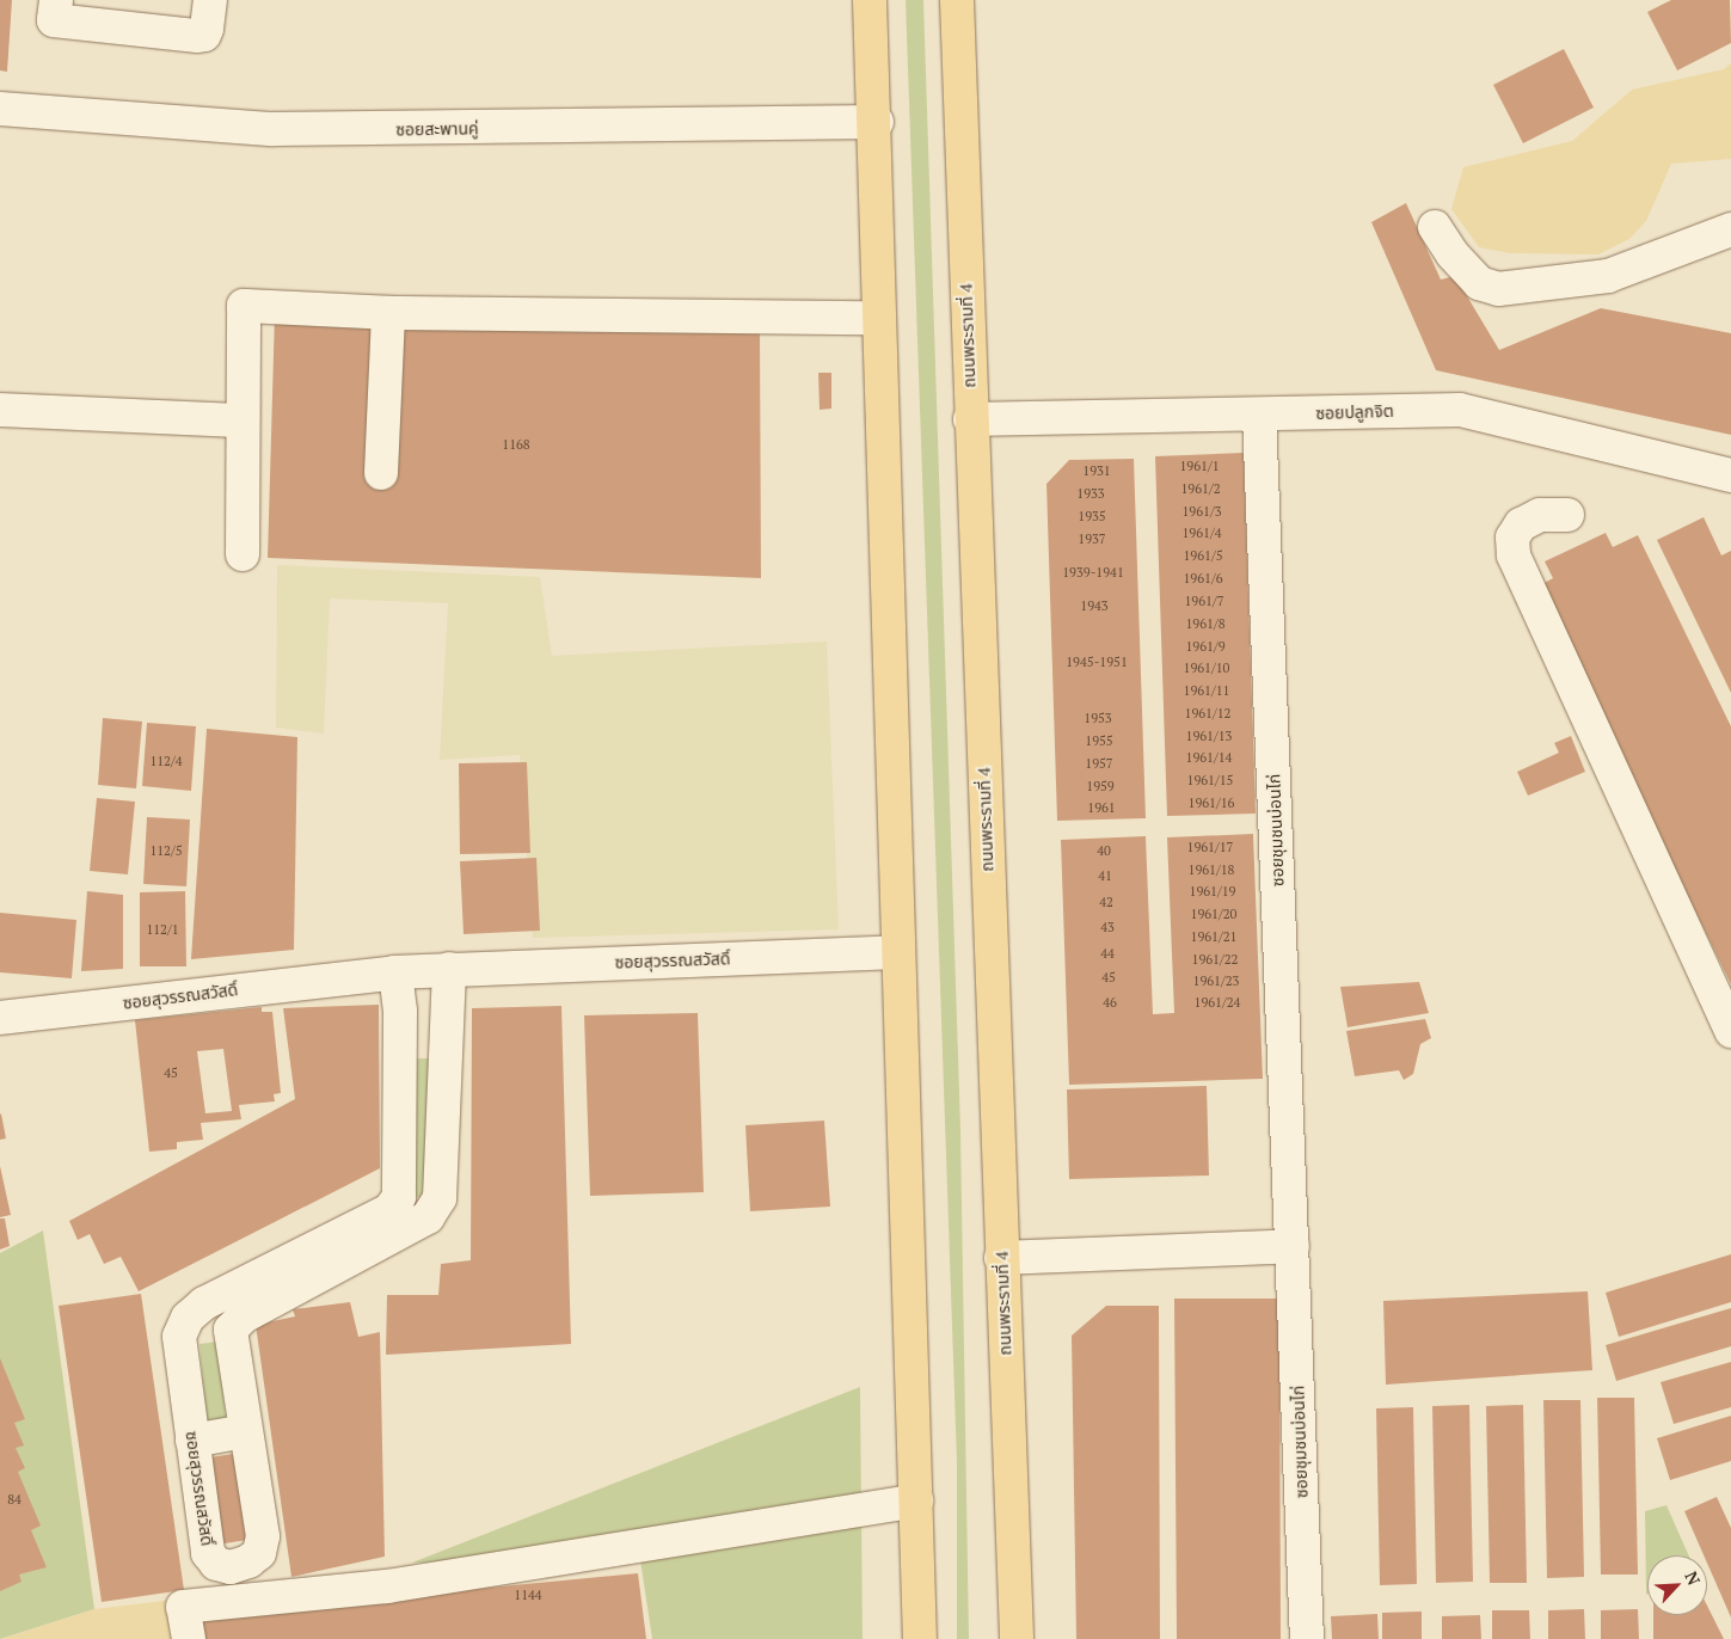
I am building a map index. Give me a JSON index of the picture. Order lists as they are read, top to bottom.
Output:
{
  "streets": {
    "main road": ["ถนนพระรามที่ 4"],
    "street": [
      "ซอยสะพานคู่",
      "ซอยปลูกจิต",
      "ซอยชุมชนบ่อนไก่",
      "ซอยสุวรรณสวัสดิ์"
    ]
  },
  "crossings": [
    ["ถนนพระรามที่ 4", "ซอยปลูกจิต"],
    ["ซอยปลูกจิต", "ซอยชุมชนบ่อนไก่"]
  ],
  "house_numbers": [
    "1168",
    "1961/1",
    "1931",
    "1961/2",
    "1933",
    "1961/3",
    "1935",
    "1961/4",
    "1937",
    "1961/5",
    "1939-1941",
    "1961/6",
    "1961/7",
    "1943",
    "1961/8",
    "1961/9",
    "1945-1951",
    "1961/10",
    "1961/11",
    "1961/12",
    "1953",
    "1961/13",
    "1955",
    "1961/14",
    "112/4",
    "1957",
    "1961/15",
    "1959",
    "1961/16",
    "1961",
    "1961/17",
    "112/5",
    "40",
    "1961/18",
    "41",
    "1961/19",
    "42",
    "1961/20",
    "43",
    "112/1",
    "1961/21",
    "44",
    "1961/22",
    "45",
    "1961/23",
    "46",
    "1961/24",
    "45",
    "84",
    "1144"
  ],
  "north": "top right"
}
